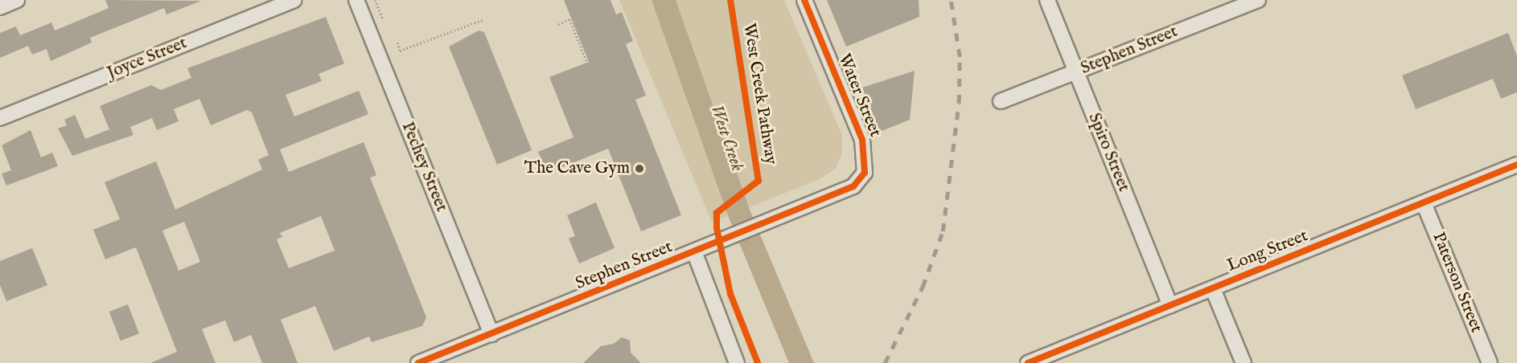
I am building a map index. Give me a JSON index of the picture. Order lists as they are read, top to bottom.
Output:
{
  "streets": {
    "street": [
      "Stephen Street",
      "Joyce Street",
      "Water Street",
      "Spiro Street",
      "Pechey Street",
      "Long Street",
      "Paterson Street"
    ],
    "cycle path": ["West Creek Pathway"]
  },
  "crossings": [
    ["Stephen Street", "Water Street"],
    ["Stephen Street", "Spiro Street"],
    ["Stephen Street", "Pechey Street"],
    ["Spiro Street", "Long Street"],
    ["Long Street", "Paterson Street"]
  ],
  "water": ["West Creek"],
  "places": ["The Cave Gym"]
}
